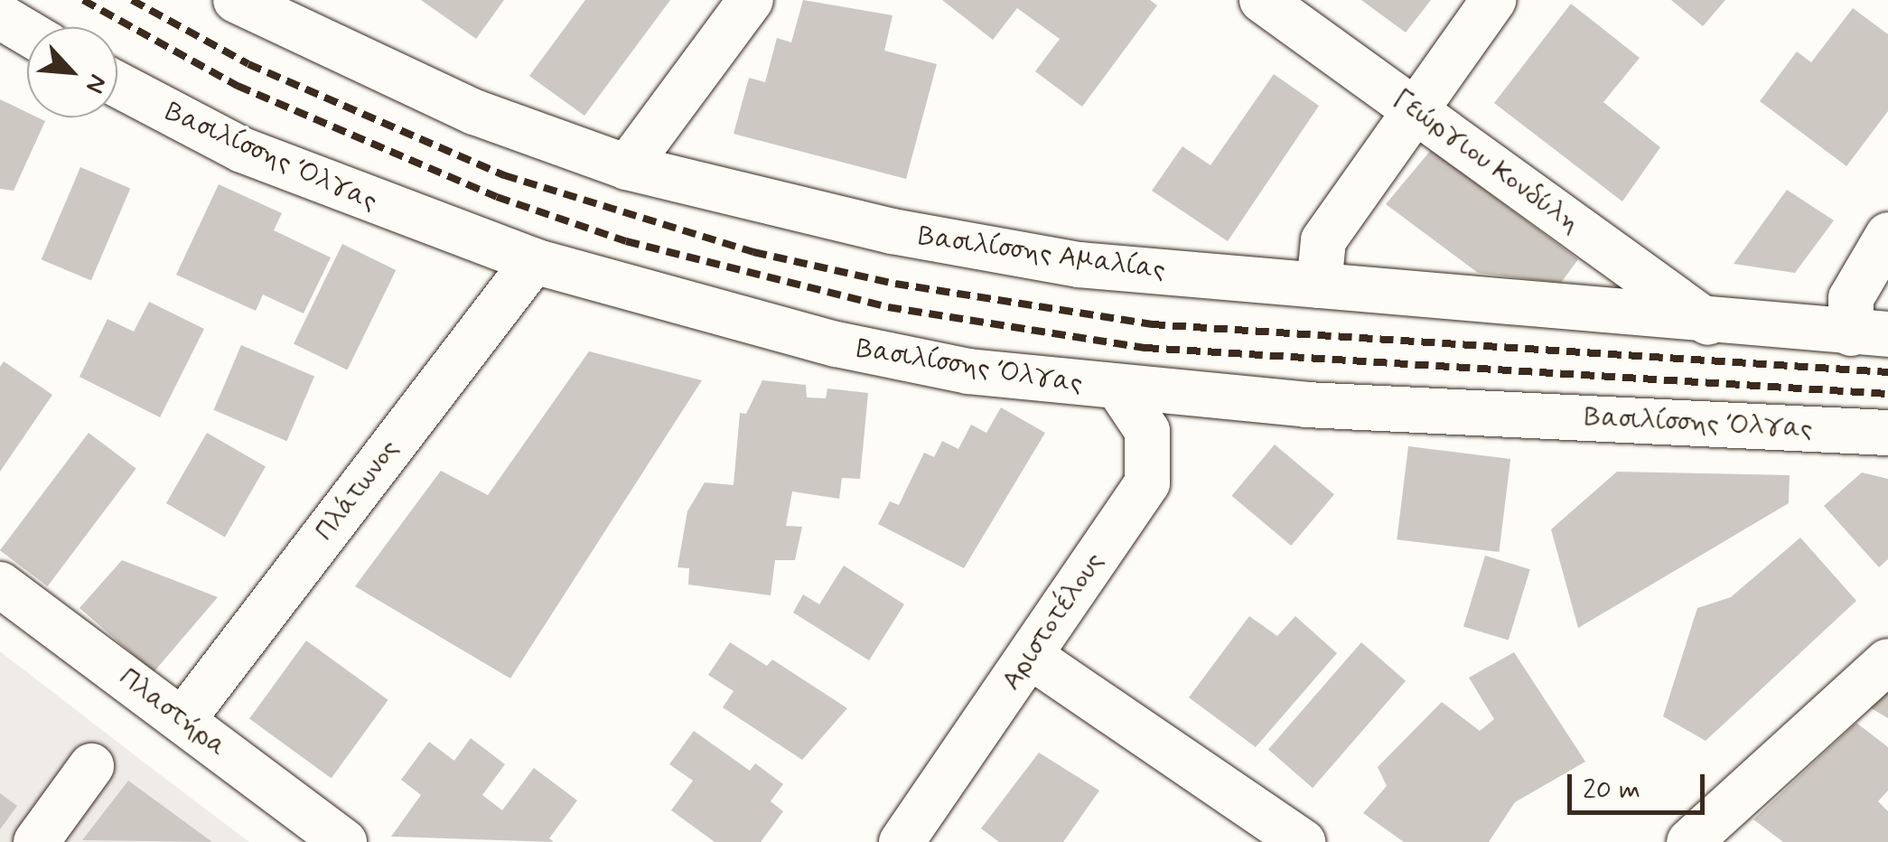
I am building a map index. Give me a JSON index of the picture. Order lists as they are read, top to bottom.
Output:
{
  "streets": {
    "street": [
      "Βασιλίσσης Όλγας",
      "Γεώργιου Κονδύλη",
      "Βασιλίσσης Αμαλίας",
      "Πλάτωνος",
      "Αριστοτέλους",
      "Πλαστήρα"
    ]
  },
  "crossings": [
    ["Βασιλίσσης Όλγας", "Πλάτωνος"],
    ["Βασιλίσσης Όλγας", "Αριστοτέλους"],
    ["Γεώργιου Κονδύλη", "Βασιλίσσης Αμαλίας"],
    ["Πλάτωνος", "Πλαστήρα"]
  ],
  "scale_bar": "20 m",
  "north": "bottom right"
}
